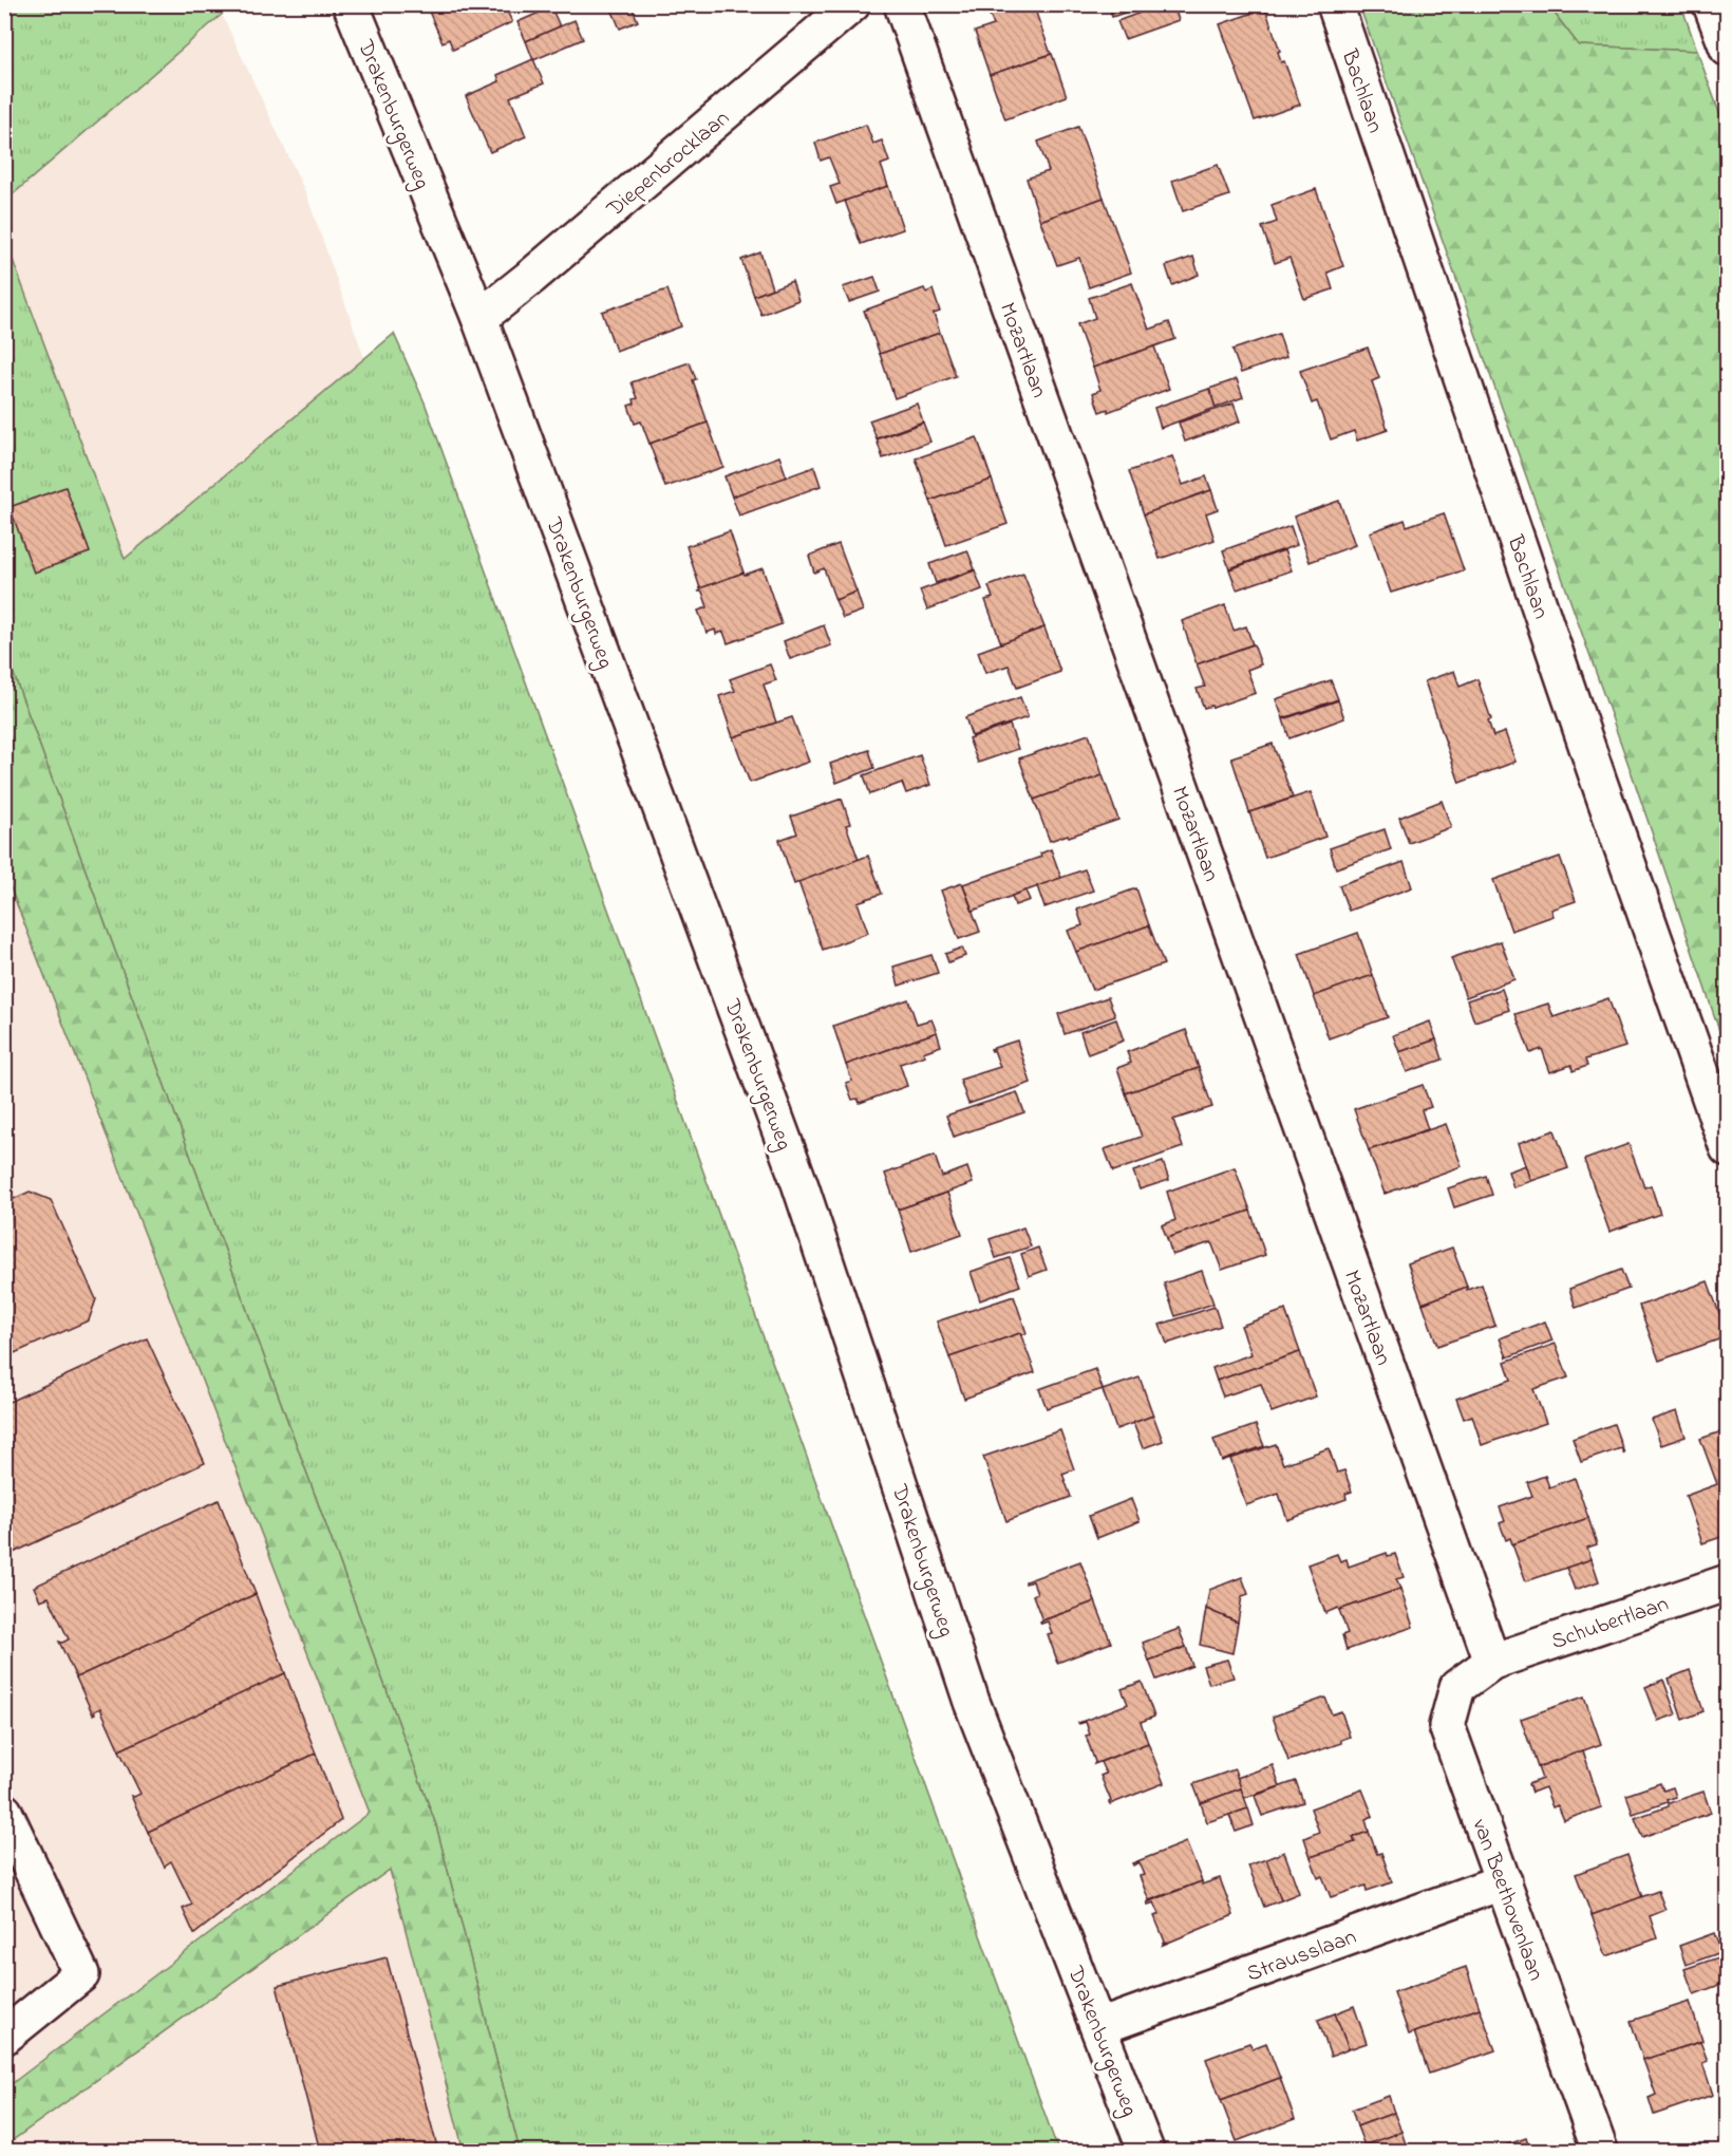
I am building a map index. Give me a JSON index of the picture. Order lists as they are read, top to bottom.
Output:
{
  "streets": {
    "street": [
      "Bachlaan",
      "Drakenburgerweg",
      "Diepenbrocklaan",
      "Mozartlaan",
      "Schubertlaan",
      "van Beethovenlaan",
      "Strausslaan"
    ]
  },
  "crossings": [
    ["Drakenburgerweg", "Diepenbrocklaan"],
    ["Drakenburgerweg", "Strausslaan"],
    ["Mozartlaan", "Schubertlaan"],
    ["Mozartlaan", "van Beethovenlaan"],
    ["Schubertlaan", "van Beethovenlaan"],
    ["van Beethovenlaan", "Strausslaan"]
  ]
}
